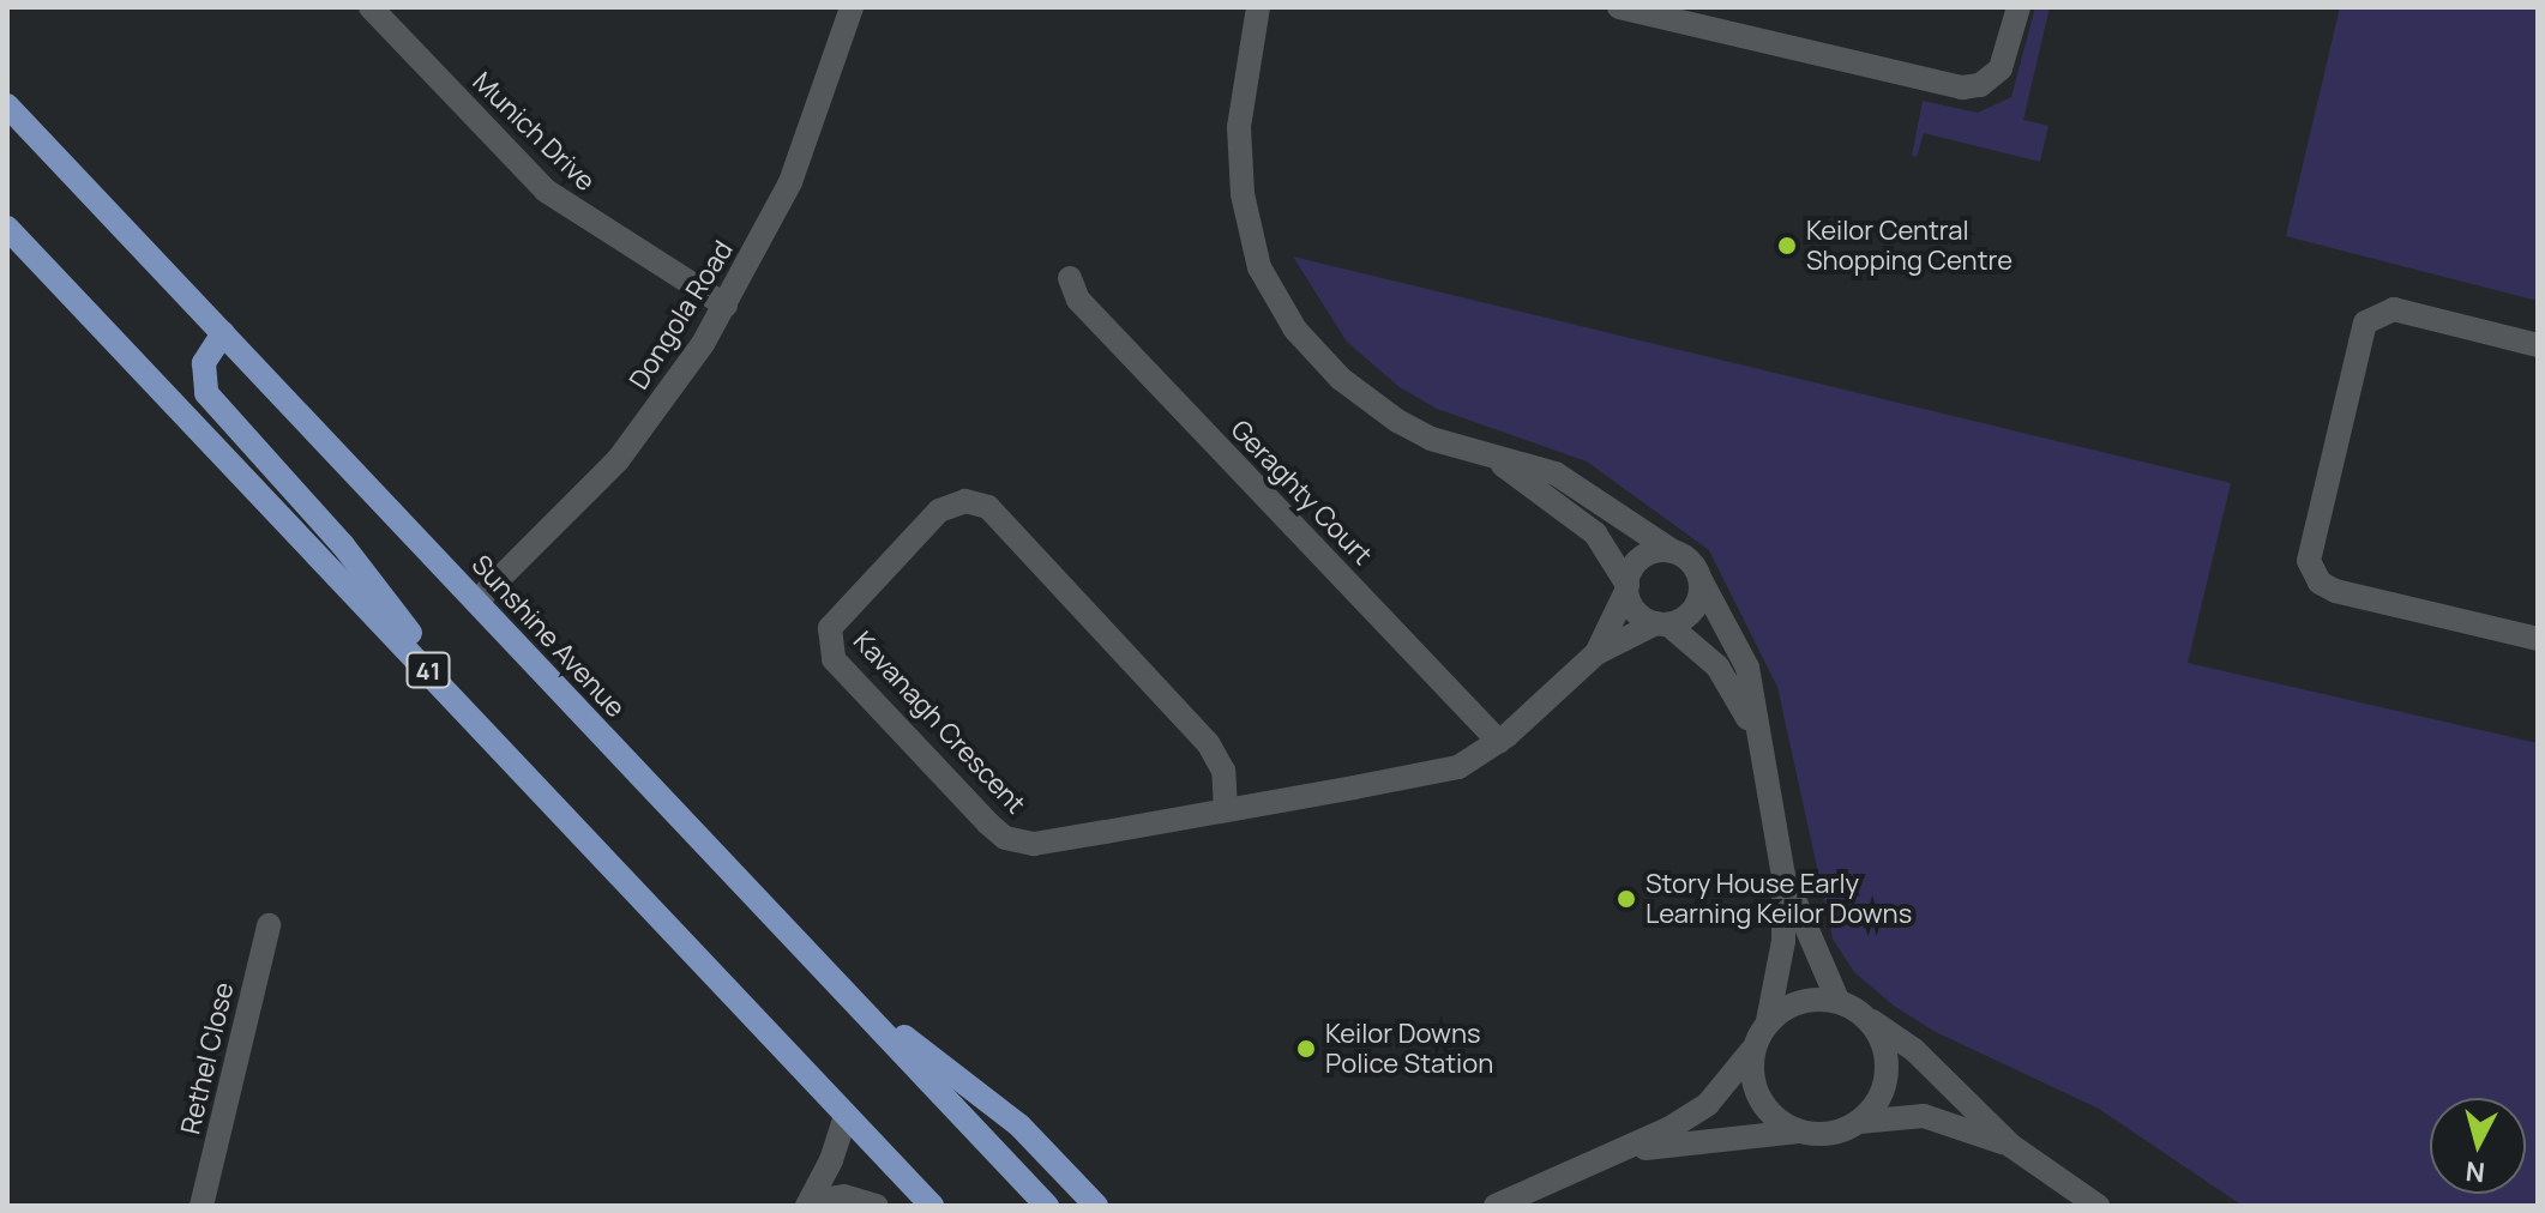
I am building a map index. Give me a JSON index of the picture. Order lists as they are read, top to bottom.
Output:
{
  "streets": {
    "main road": ["Sunshine Avenue", "41"],
    "street": [
      "Munich Drive",
      "Dongola Road",
      "Geraghty Court",
      "Kavanagh Crescent",
      "Rethel Close"
    ]
  },
  "crossings": [
    ["Munich Drive", "Dongola Road"],
    ["Dongola Road", "Sunshine Avenue"],
    ["Geraghty Court", "Kavanagh Crescent"]
  ],
  "places": ["Keilor Central Shopping Centre", "Story House Early Learning Keilor Downs", "Keilor Downs Police Station"],
  "north": "bottom"
}
